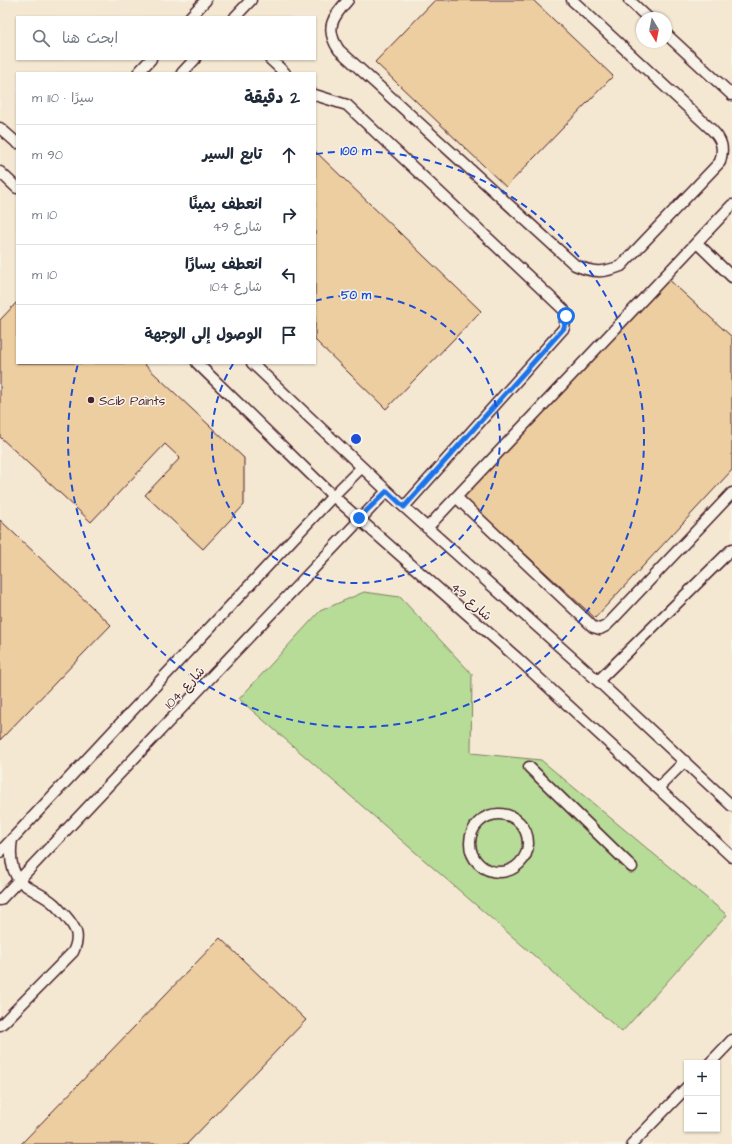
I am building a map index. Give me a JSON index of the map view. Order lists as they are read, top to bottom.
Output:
{
  "streets": {
    "lane": ["شارع 49", "شارع 104"]
  },
  "crossings": [
    ["شارع 49", "شارع 104"]
  ],
  "places": ["Scib Paints"],
  "north": "bottom",
  "page": {
    "search": "ابحث هنا",
    "heading": ["2 دقيقة", "سيرًا · 110 m"],
    "list": [
      ["تابع السير", "90 m"],
      ["انعطف يمينًا", "شارع 49", "10 m"],
      ["انعطف يسارًا", "شارع 104", "10 m"],
      "الوصول إلى الوجهة"
    ],
    "map_buttons": ["+", "−"]
  },
  "rings": ["100 m", "50 m"]
}
